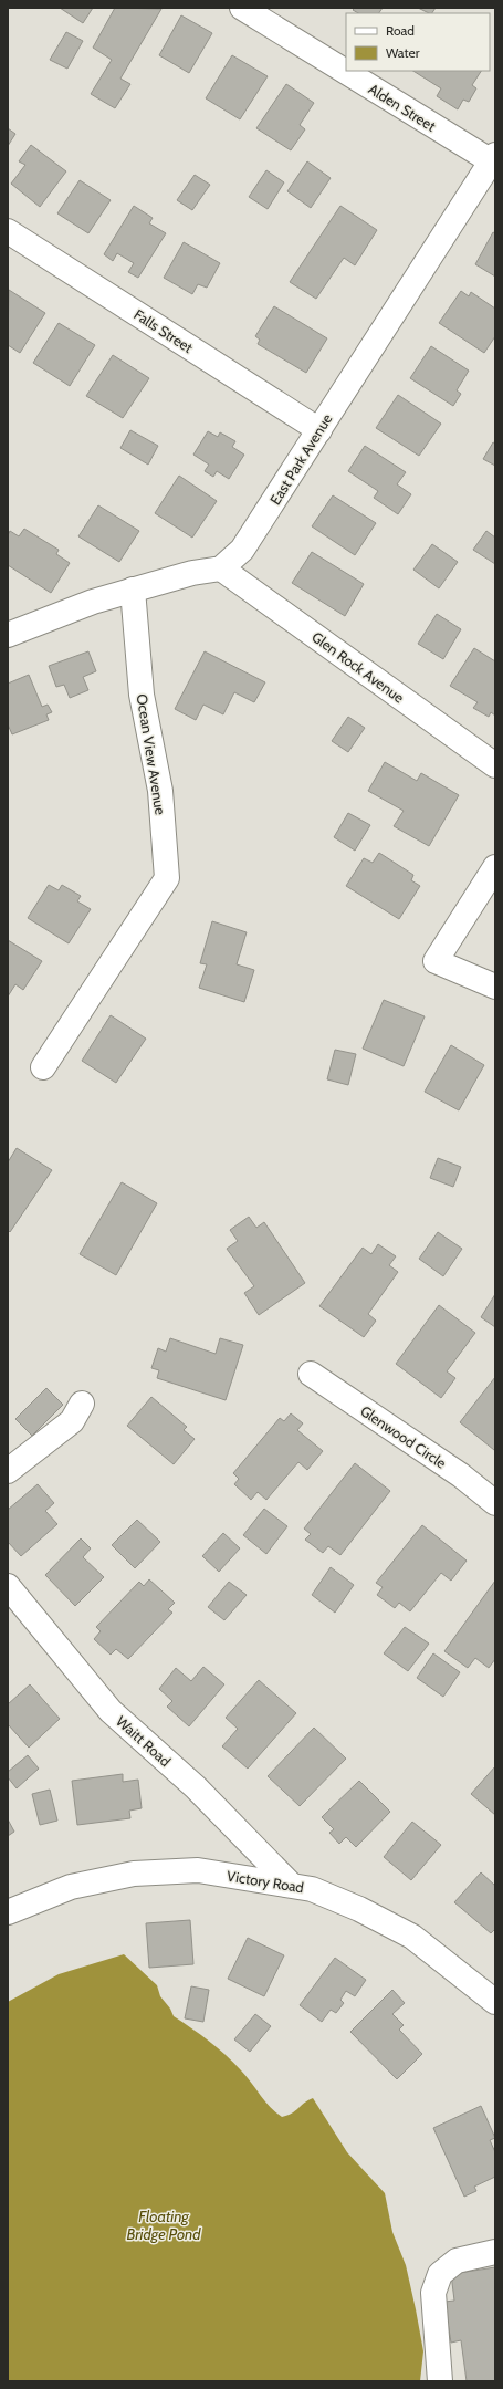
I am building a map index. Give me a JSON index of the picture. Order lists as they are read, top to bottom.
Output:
{
  "streets": {
    "street": [
      "Alden Street",
      "Falls Street",
      "East Park Avenue",
      "Glen Rock Avenue",
      "Ocean View Avenue",
      "Glenwood Circle",
      "Waitt Road",
      "Victory Road"
    ]
  },
  "crossings": [
    ["Alden Street", "East Park Avenue"],
    ["Falls Street", "East Park Avenue"],
    ["East Park Avenue", "Glen Rock Avenue"],
    ["Waitt Road", "Victory Road"]
  ],
  "water": ["Floating Bridge Pond"],
  "legend": ["Road", "Water"]
}
